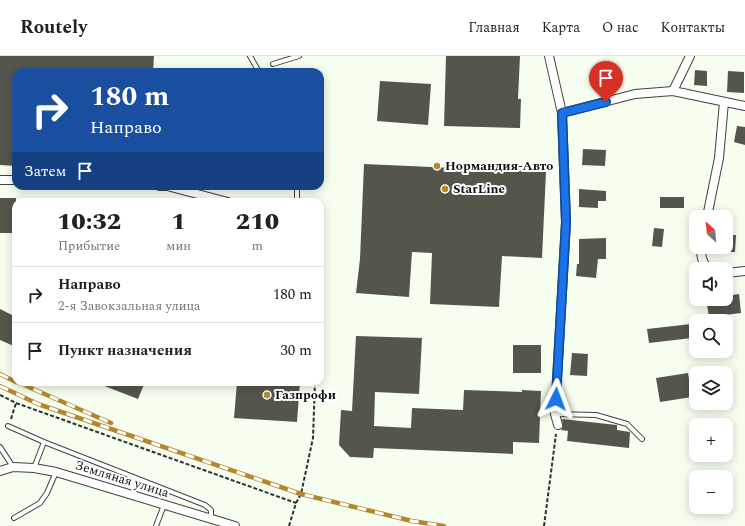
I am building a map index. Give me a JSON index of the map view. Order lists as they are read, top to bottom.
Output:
{
  "streets": {
    "street": ["Земляная улица"]
  },
  "places": ["Нормандия-Авто", "StarLine", "Газпрофи"],
  "north": "top left",
  "page": {
    "header": "Routely",
    "nav": [
      "Главная",
      "Карта",
      "О нас",
      "Контакты"
    ],
    "turn": ["180 m", "Направо"],
    "then": "Затем",
    "eta": [
      "10:32",
      "Прибытие",
      "1",
      "мин",
      "210",
      "m"
    ],
    "map_buttons": ["+", "−"],
    "list": [
      {
        "name": "Направо",
        "note": "2-я Завокзальная улица",
        "value": "180 m"
      },
      {
        "name": "Пункт назначения",
        "value": "30 m"
      }
    ]
  }
}
